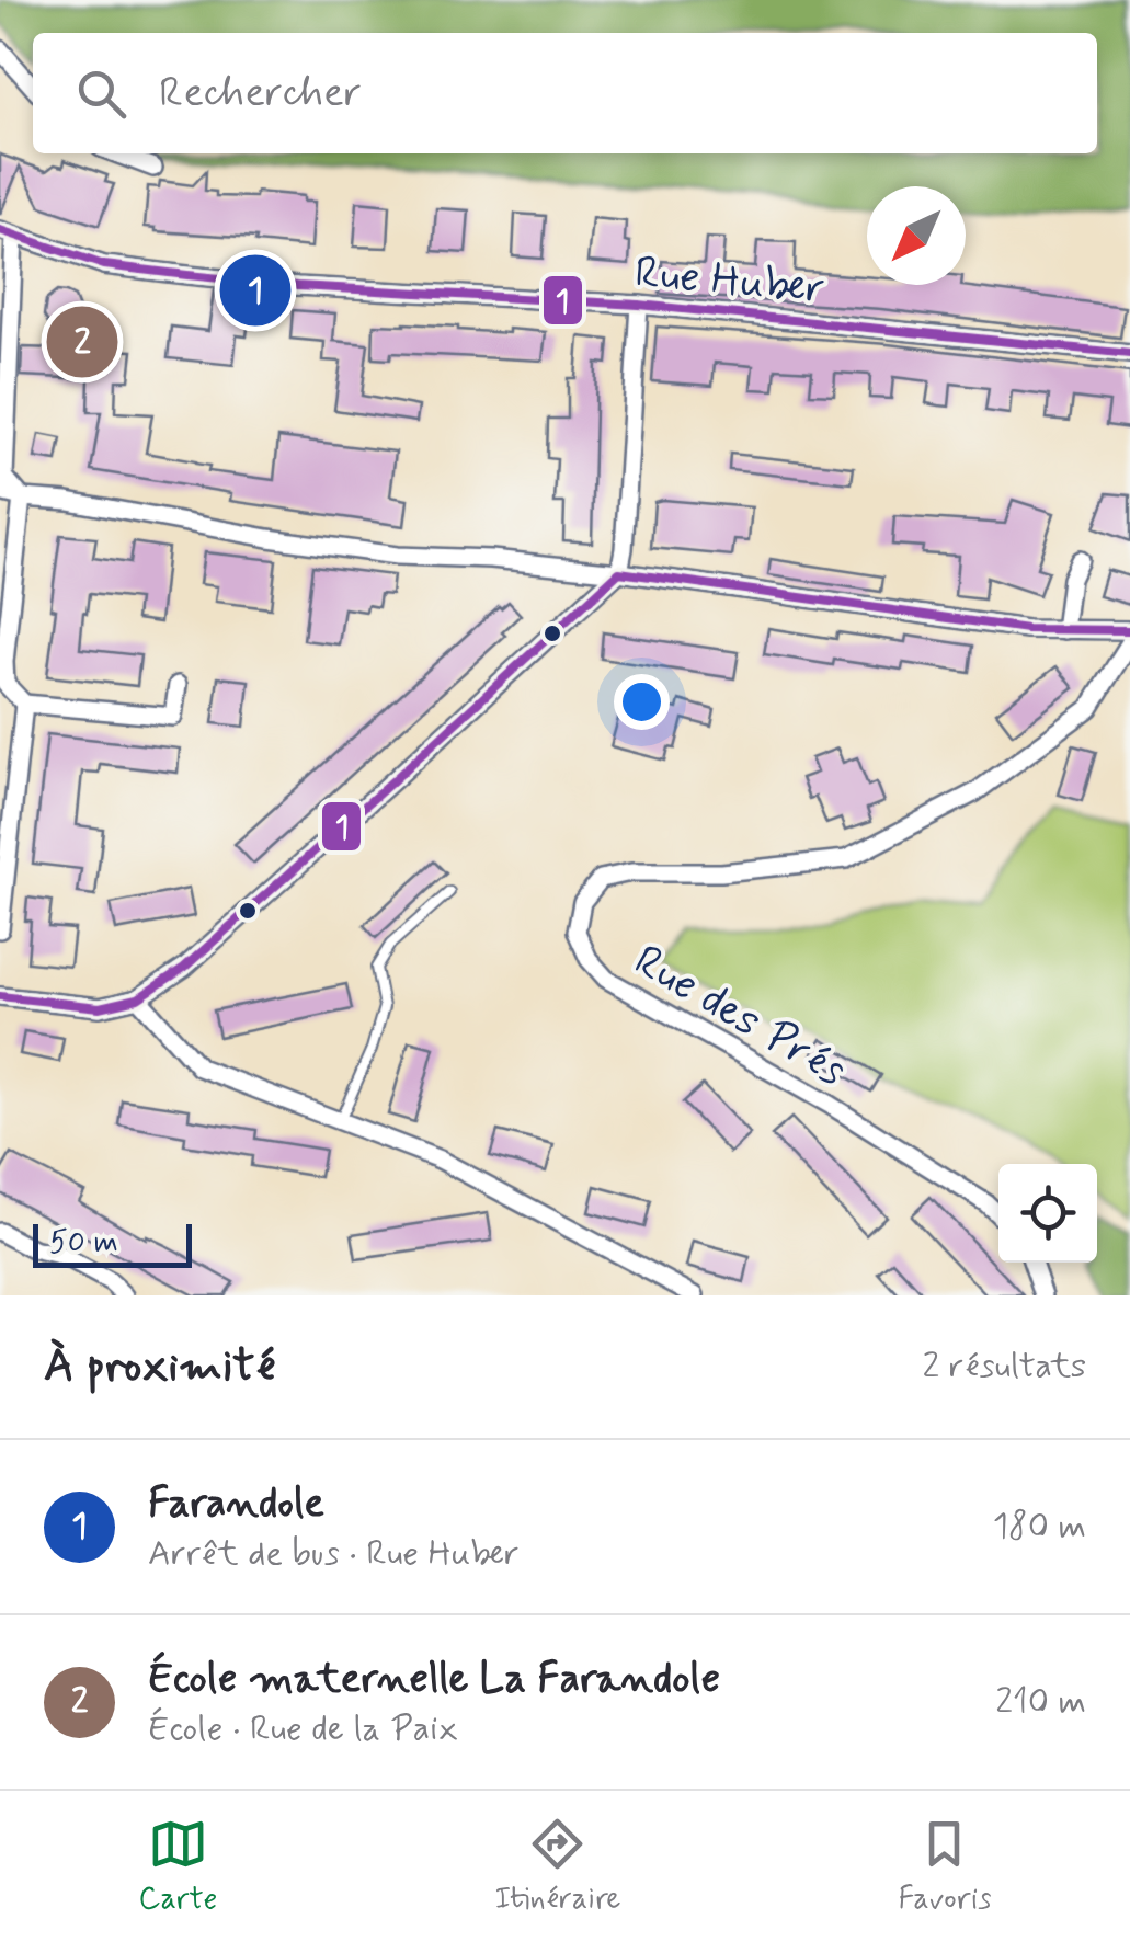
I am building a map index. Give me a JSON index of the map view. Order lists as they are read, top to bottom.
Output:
{
  "streets": {
    "street": ["Rue Huber", "Rue des Prés"]
  },
  "lines": ["transit line 1"],
  "scale_bar": "50 m",
  "north": "bottom left",
  "page": {
    "search": "Rechercher",
    "pins": ["1", "2"],
    "scale": "50 m",
    "heading": ["À proximité", "2 résultats"],
    "list": [
      {
        "mark": "1",
        "name": "Farandole",
        "note": "Arrêt de bus · Rue Huber",
        "value": "180 m"
      },
      {
        "mark": "2",
        "name": "École maternelle La Farandole",
        "note": "École · Rue de la Paix",
        "value": "210 m"
      }
    ],
    "nav": ["Carte", "Itinéraire", "Favoris"]
  }
}
